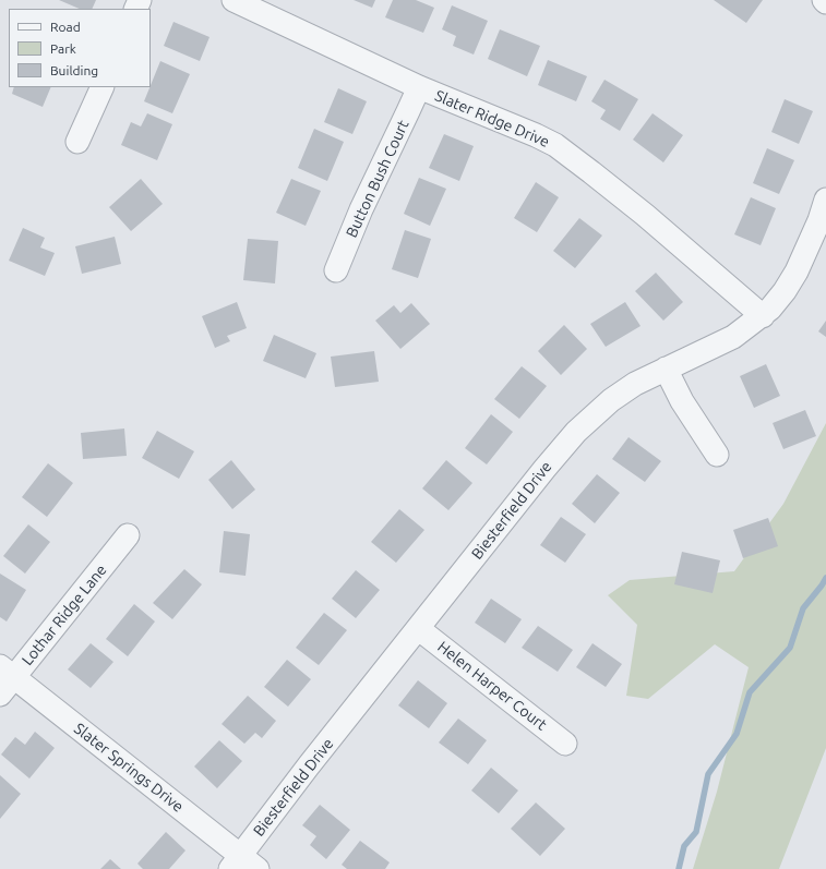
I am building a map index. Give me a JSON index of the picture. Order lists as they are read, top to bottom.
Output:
{
  "streets": {
    "street": [
      "Slater Ridge Drive",
      "Button Bush Court",
      "Biesterfield Drive",
      "Lothar Ridge Lane",
      "Helen Harper Court",
      "Slater Springs Drive"
    ]
  },
  "crossings": [
    ["Slater Ridge Drive", "Button Bush Court"],
    ["Slater Ridge Drive", "Biesterfield Drive"],
    ["Biesterfield Drive", "Helen Harper Court"],
    ["Biesterfield Drive", "Slater Springs Drive"],
    ["Lothar Ridge Lane", "Slater Springs Drive"]
  ],
  "legend": ["Road", "Park", "Building"]
}
